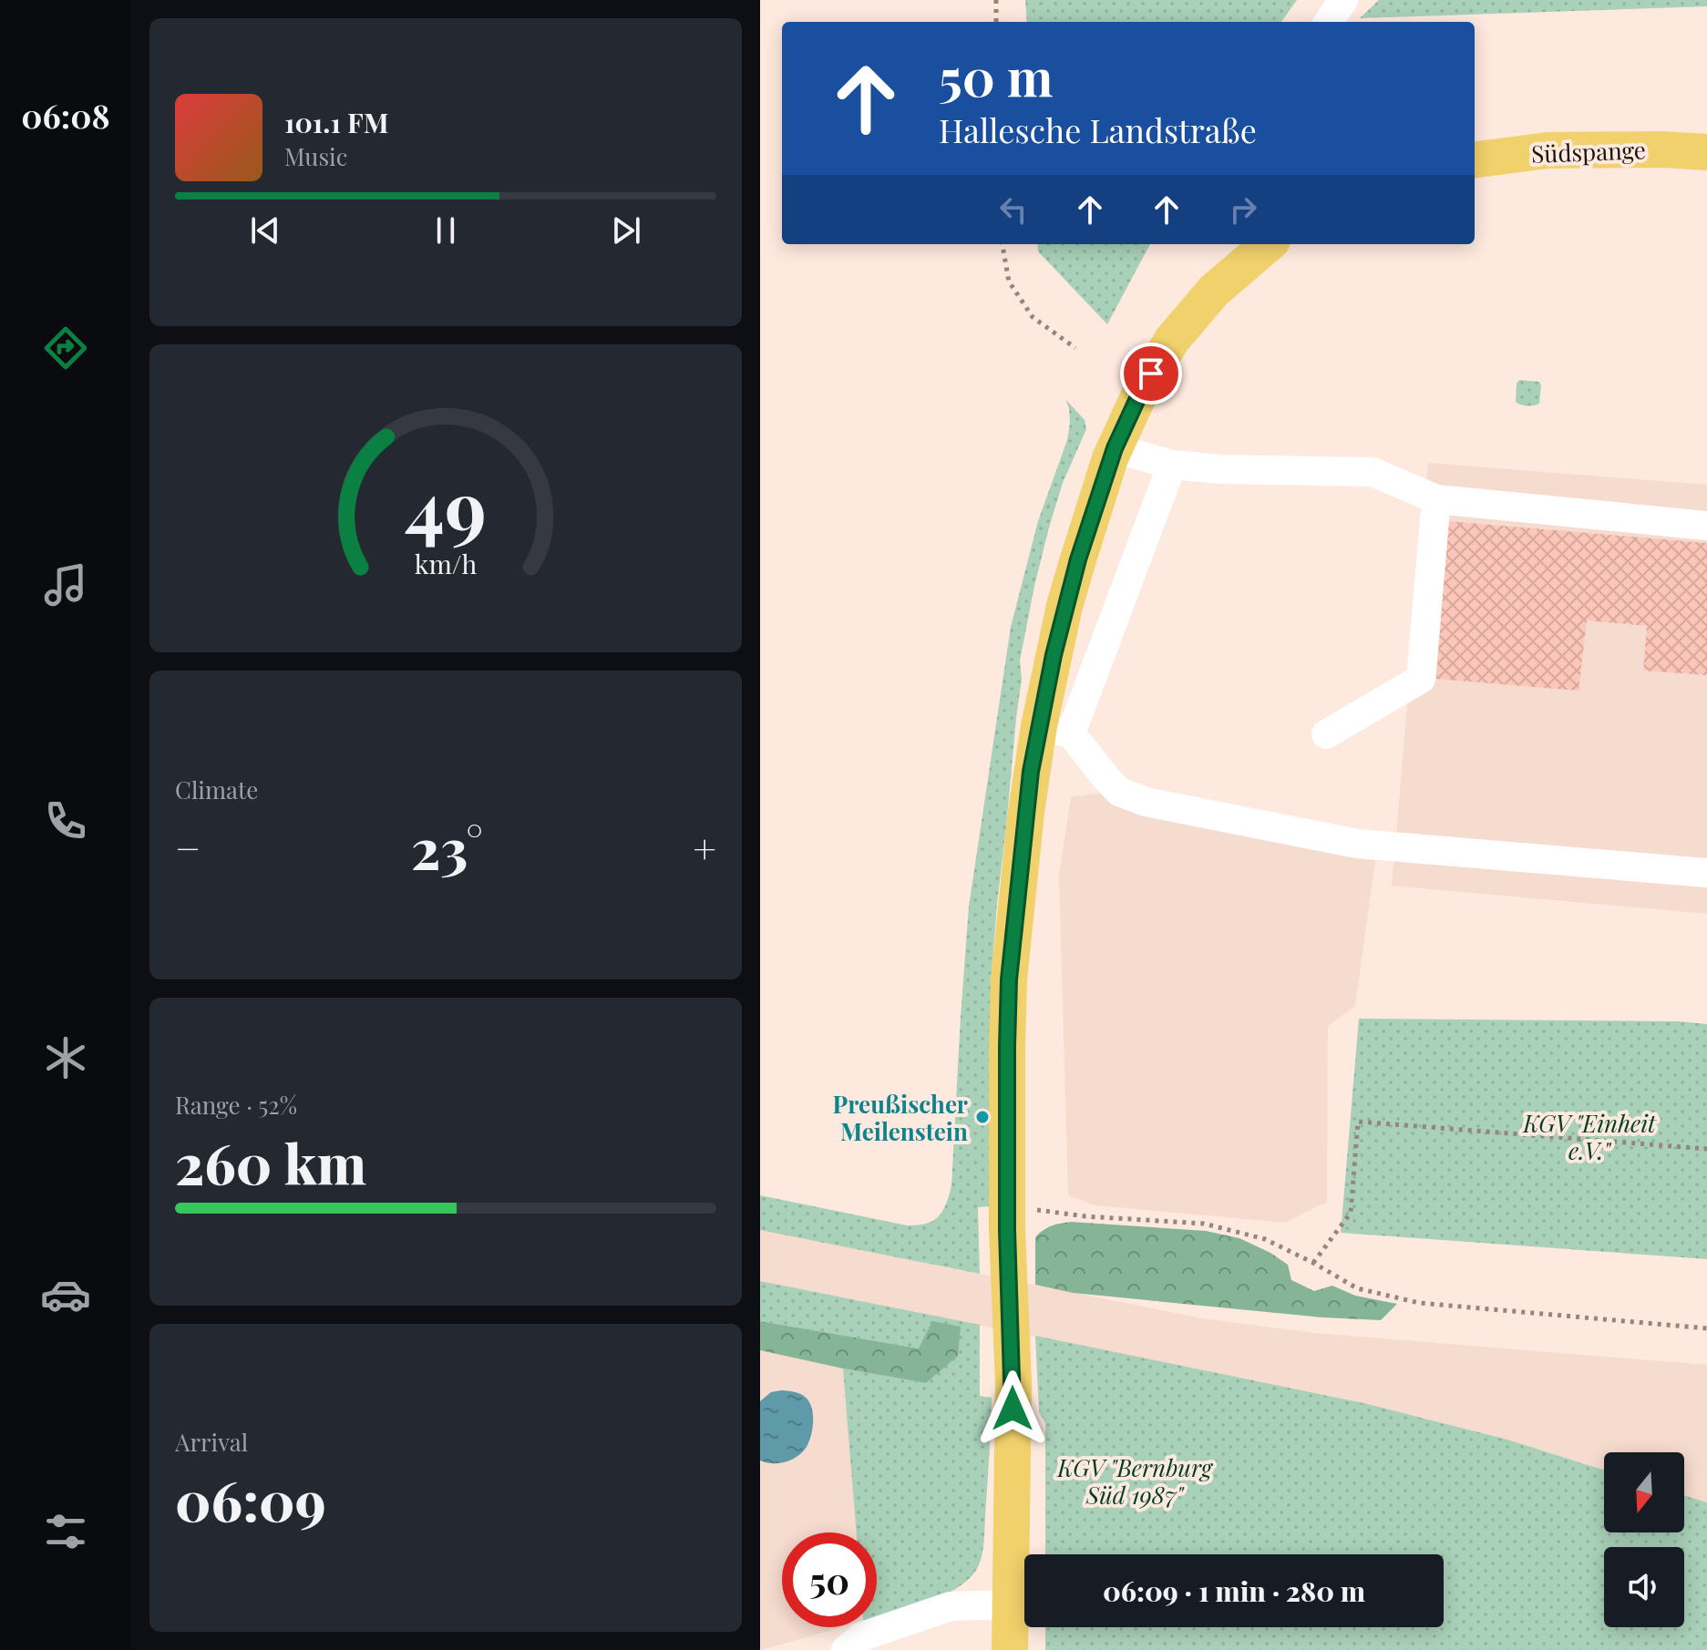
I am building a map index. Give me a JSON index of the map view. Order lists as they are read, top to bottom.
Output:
{
  "streets": {
    "main road": ["Südspange"]
  },
  "parks": ["KGV \"Einheit e.V.\"", "KGV \"Bernburg Süd 1987\""],
  "places": ["Preußischer Meilenstein"],
  "north": "bottom",
  "page": {
    "tabs": "06:08",
    "turn": ["50 m", "Hallesche Landstraße"],
    "song": ["101.1 FM", "Music"],
    "tile": [
      "Climate",
      ["Range · 52%", "260 km"],
      ["Arrival", "06:09"]
    ],
    "heat": ["−", "23°", "+"],
    "limit": "50",
    "trip": "06:09 · 1 min · 280 m",
    "gauge": ["49", "km/h"]
  }
}
